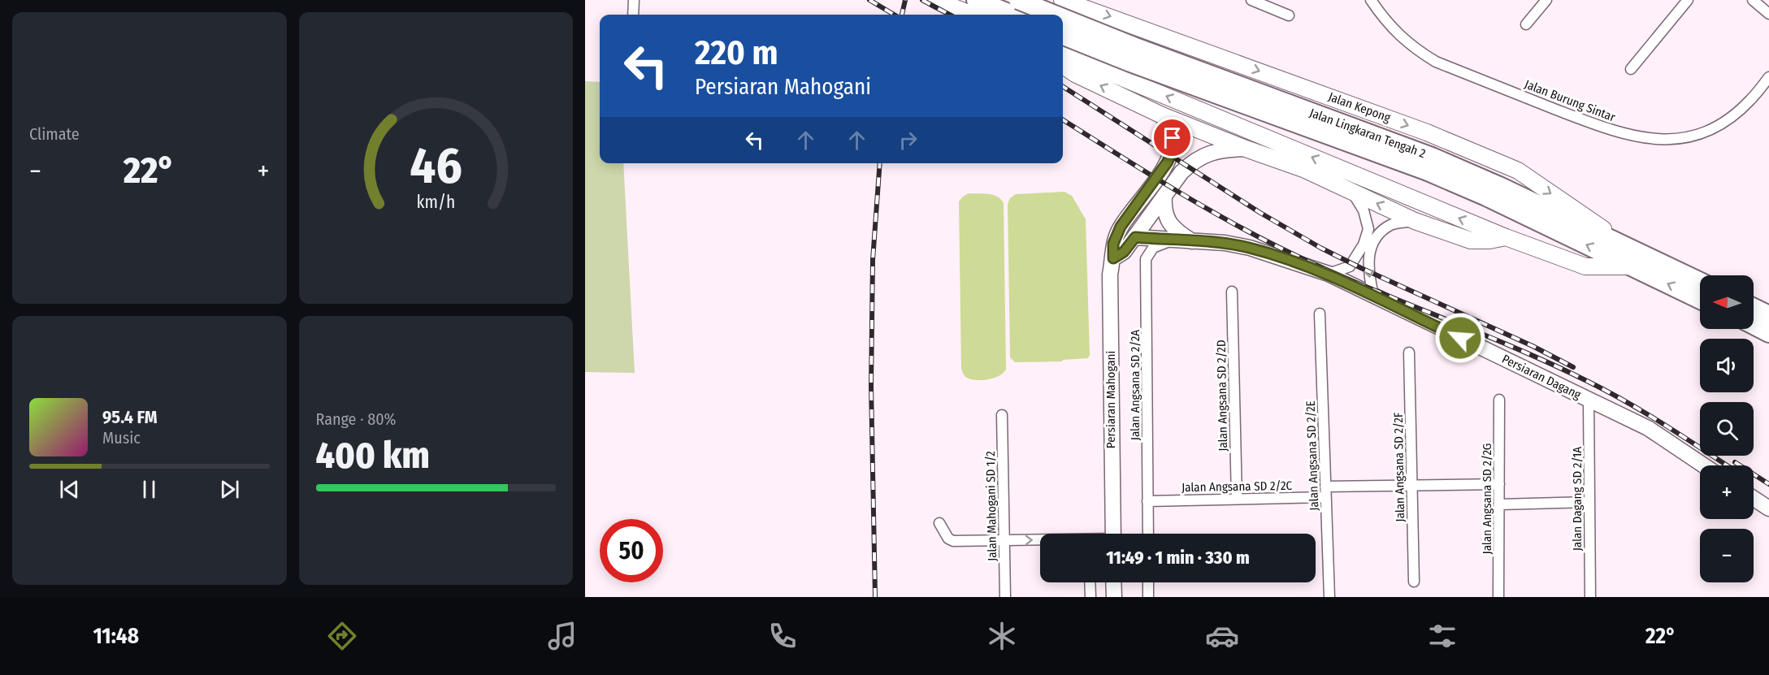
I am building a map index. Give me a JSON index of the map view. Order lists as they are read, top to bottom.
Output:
{
  "streets": {
    "highway": ["Jalan Lingkaran Tengah 2"],
    "main road": ["Jalan Kepong", "Persiaran Dagang", "Persiaran Mahogani"],
    "street": [
      "Jalan Burung Sintar",
      "Jalan Angsana SD 2/2A",
      "Jalan Angsana SD 2/2D",
      "Jalan Angsana SD 2/2E",
      "Jalan Angsana SD 2/2F",
      "Jalan Angsana SD 2/2C",
      "Jalan Angsana SD 2/2G",
      "Jalan Dagang SD 2/1A",
      "Jalan Mahogani SD 1/2"
    ]
  },
  "crossings": [
    ["Jalan Kepong", "Jalan Lingkaran Tengah 2"],
    ["Persiaran Dagang", "Jalan Angsana SD 2/2A"],
    ["Persiaran Dagang", "Jalan Dagang SD 2/1A"],
    ["Jalan Angsana SD 2/2A", "Jalan Angsana SD 2/2C"],
    ["Jalan Angsana SD 2/2D", "Jalan Angsana SD 2/2C"],
    ["Jalan Angsana SD 2/2E", "Jalan Angsana SD 2/2C"],
    ["Jalan Angsana SD 2/2F", "Jalan Angsana SD 2/2C"],
    ["Jalan Angsana SD 2/2C", "Jalan Angsana SD 2/2G"]
  ],
  "north": "left",
  "page": {
    "tile": [
      "Climate",
      ["Range · 80%", "400 km"]
    ],
    "turn": ["220 m", "Persiaran Mahogani"],
    "heat": ["−", "22°", "+"],
    "map_buttons": ["+", "−"],
    "song": ["95.4 FM", "Music"],
    "limit": "50",
    "trip": "11:49 · 1 min · 330 m",
    "tabs": ["11:48", "22°"],
    "gauge": ["46", "km/h"]
  }
}
